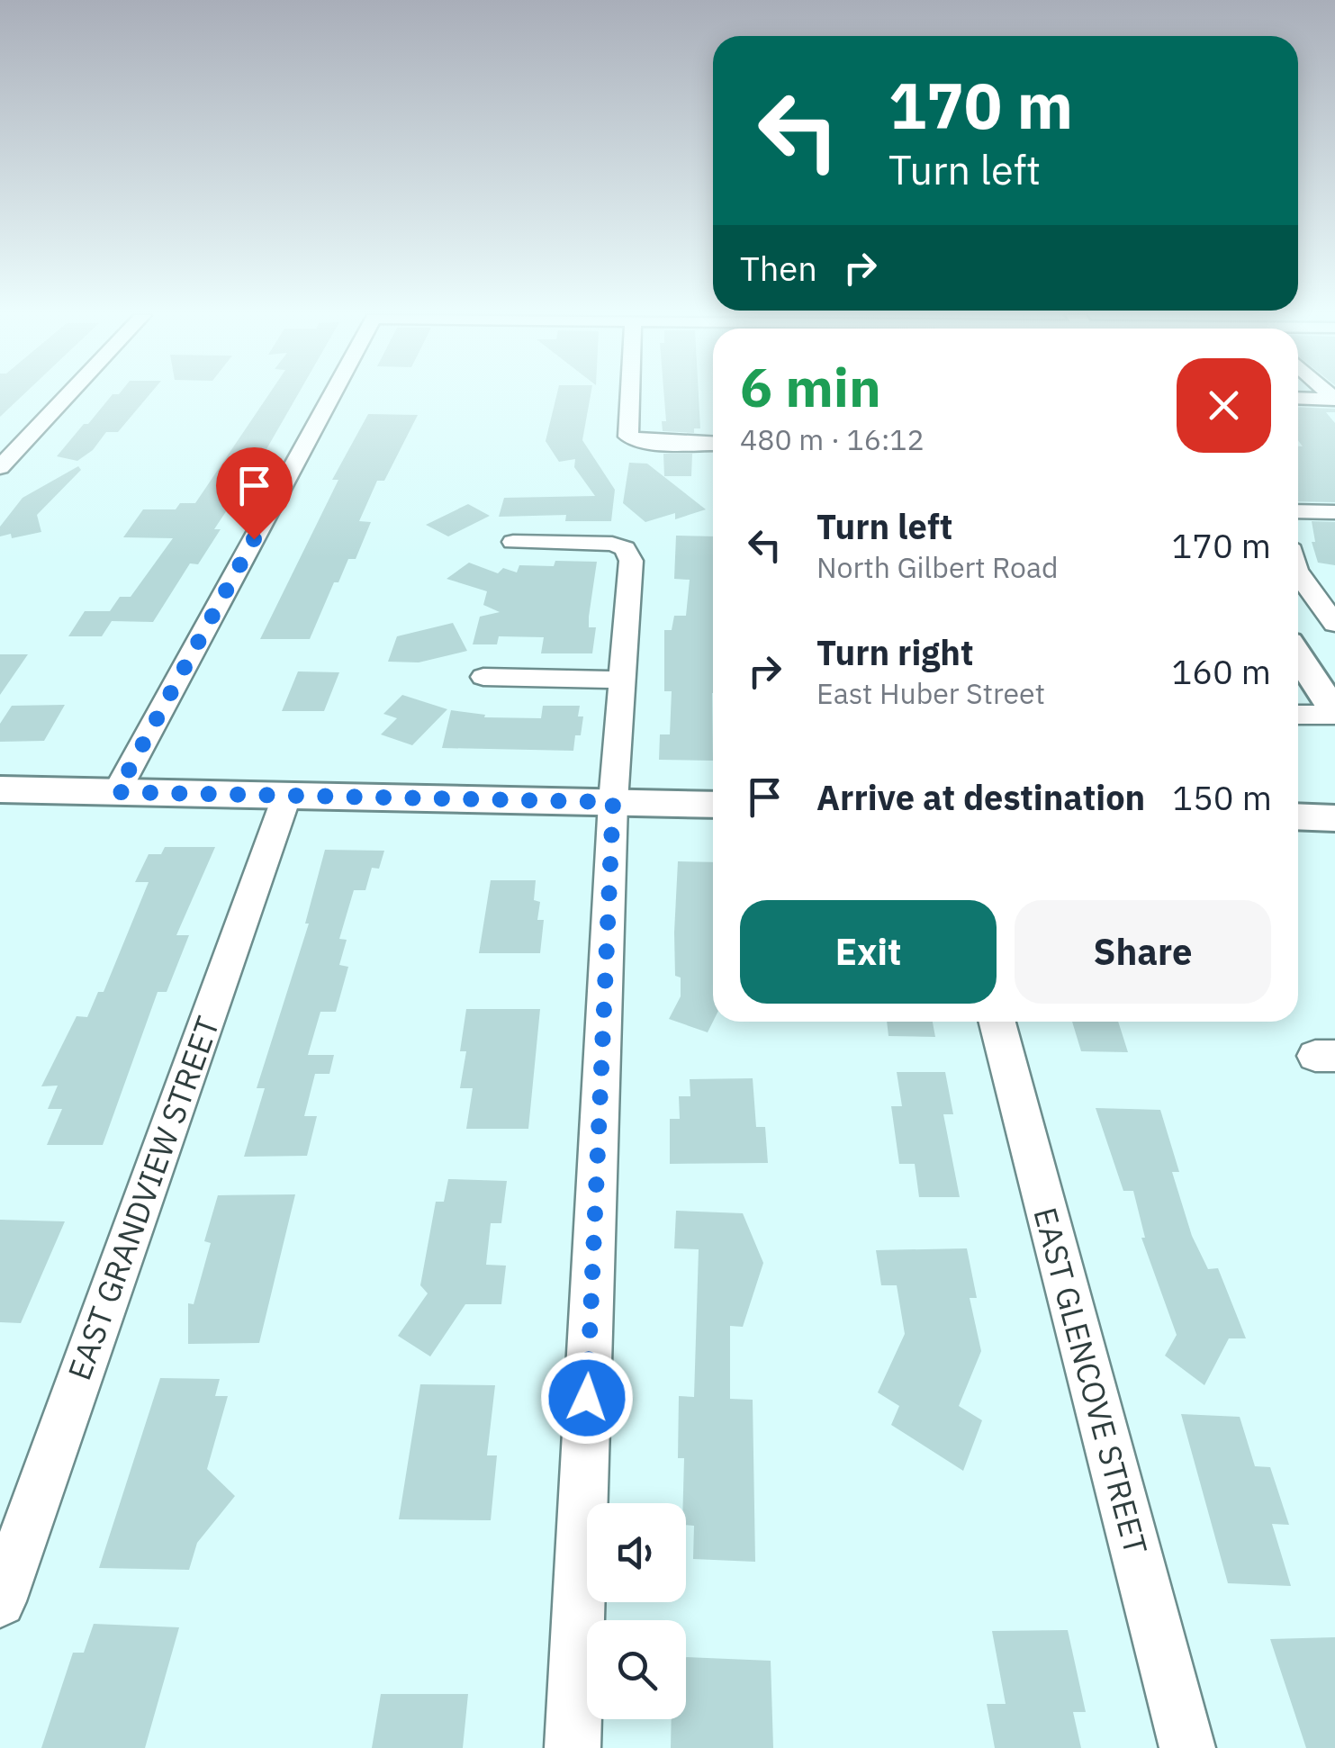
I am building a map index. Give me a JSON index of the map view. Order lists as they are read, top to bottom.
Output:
{
  "streets": {
    "street": ["EAST GRANDVIEW STREET", "EAST GLENCOVE STREET"]
  },
  "page": {
    "turn": ["170 m", "Turn left"],
    "then": "Then",
    "heading": ["6 min", "480 m · 16:12"],
    "list": [
      {
        "name": "Turn left",
        "note": "North Gilbert Road",
        "value": "170 m"
      },
      {
        "name": "Turn right",
        "note": "East Huber Street",
        "value": "160 m"
      },
      {
        "name": "Arrive at destination",
        "value": "150 m"
      }
    ],
    "buttons": ["Exit", "Share"]
  }
}
